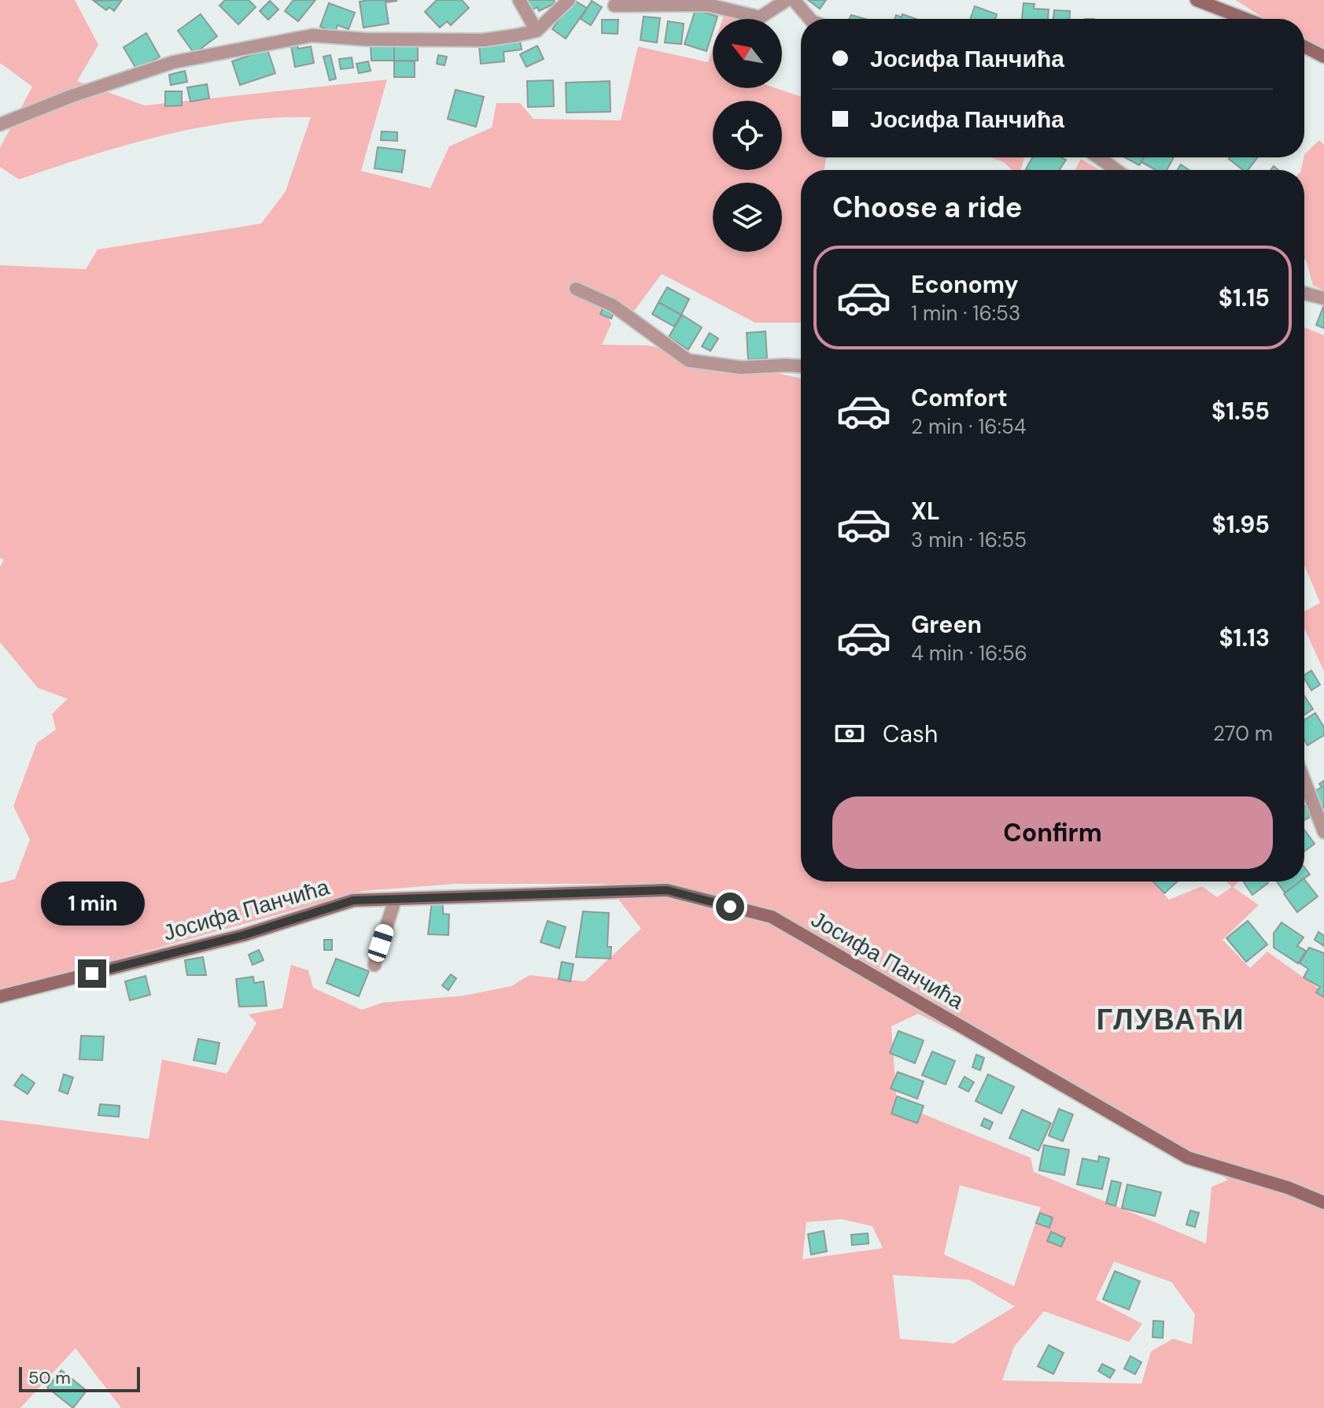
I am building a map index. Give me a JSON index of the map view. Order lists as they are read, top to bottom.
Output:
{
  "streets": {
    "street": ["Јосифа Панчића"]
  },
  "districts": ["ГЛУВАЋИ"],
  "scale_bar": "50 m",
  "north": "top left",
  "page": {
    "banner": ["Јосифа Панчића", "Јосифа Панчића"],
    "heading": "Choose a ride",
    "list": [
      {
        "name": "Economy",
        "note": "1 min · 16:53",
        "value": "$1.15"
      },
      {
        "name": "Comfort",
        "note": "2 min · 16:54",
        "value": "$1.55"
      },
      {
        "name": "XL",
        "note": "3 min · 16:55",
        "value": "$1.95"
      },
      {
        "name": "Green",
        "note": "4 min · 16:56",
        "value": "$1.13"
      }
    ],
    "pay": ["Cash", "270 m"],
    "buttons": "Confirm",
    "bubble": "1 min",
    "scale": "50 m"
  }
}
